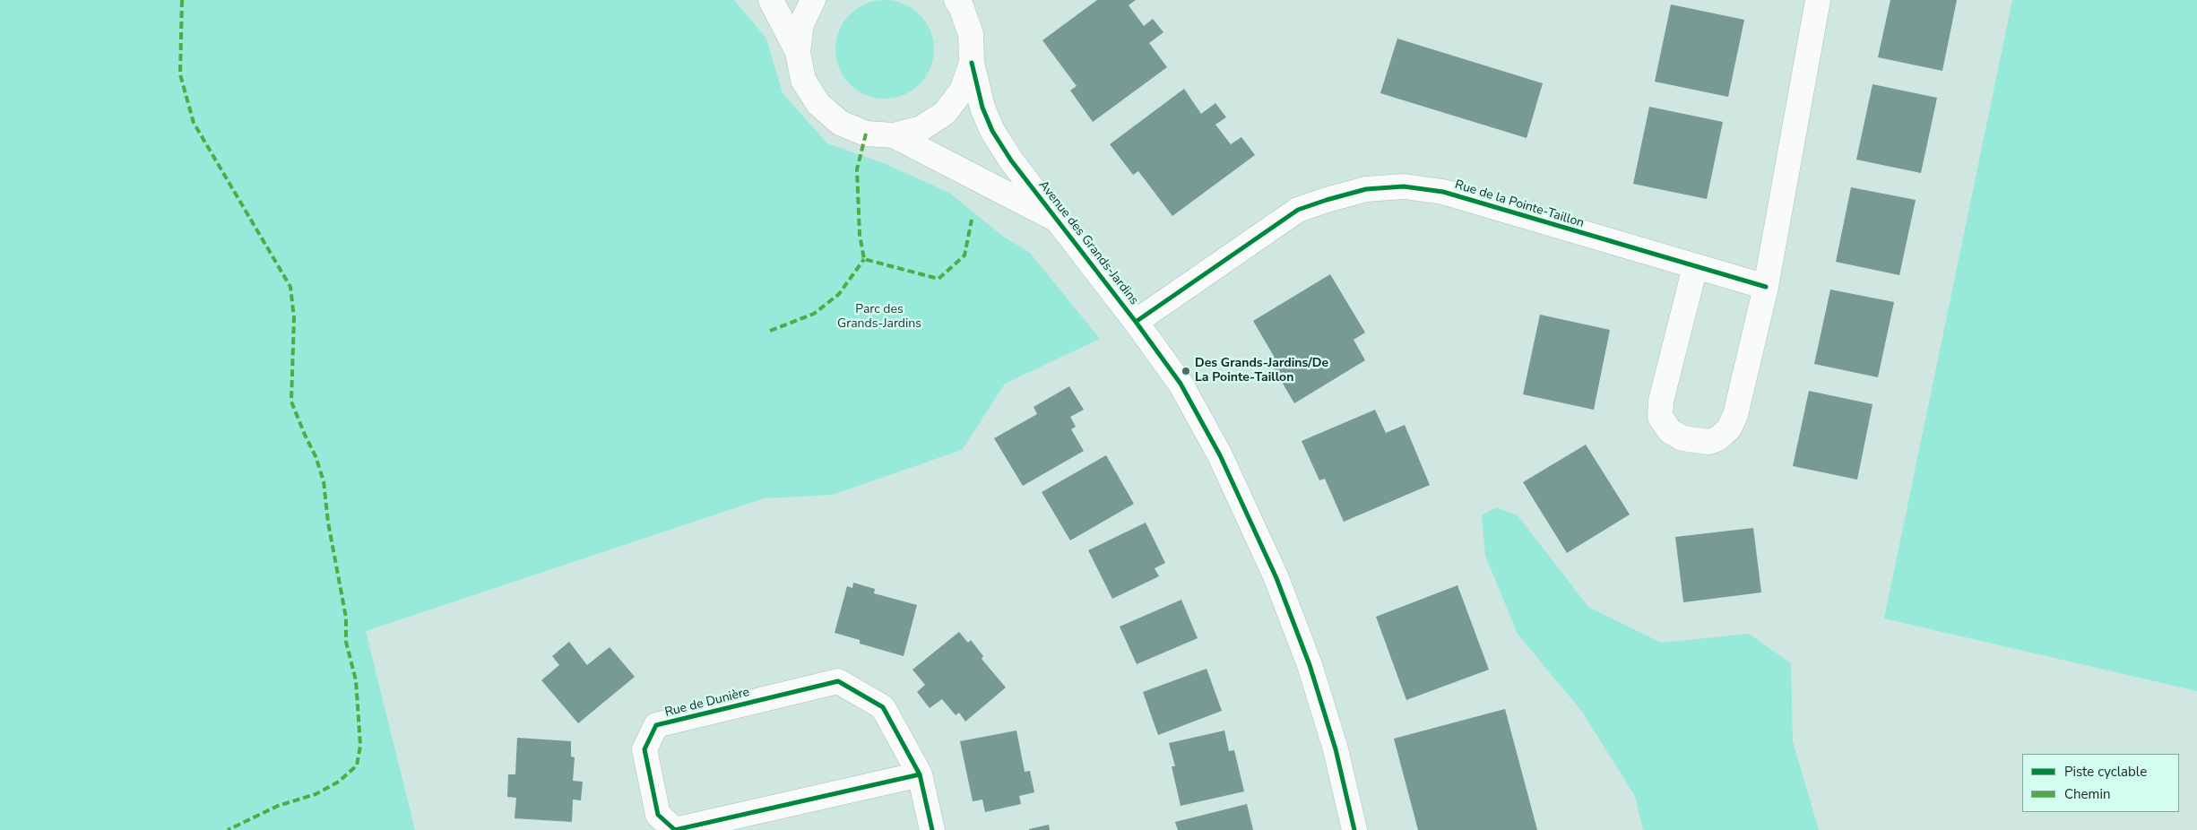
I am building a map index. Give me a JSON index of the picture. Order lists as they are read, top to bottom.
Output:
{
  "streets": {
    "street": ["Rue de la Pointe-Taillon", "Avenue des Grands-Jardins", "Rue de Dunière"]
  },
  "crossings": [
    ["Rue de la Pointe-Taillon", "Avenue des Grands-Jardins"]
  ],
  "parks": ["Parc des Grands-Jardins"],
  "places": ["Des Grands-Jardins/De La Pointe-Taillon"],
  "legend": ["Piste cyclable", "Chemin"]
}
